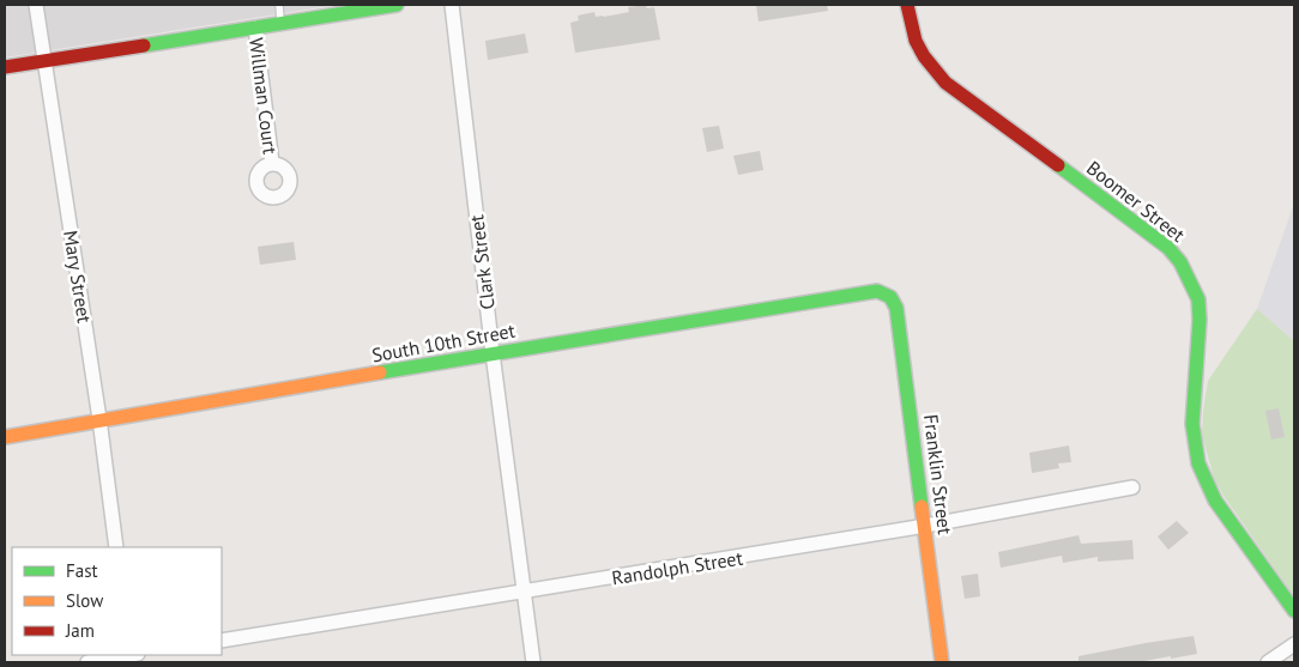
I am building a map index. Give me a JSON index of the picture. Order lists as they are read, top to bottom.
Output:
{
  "streets": {
    "street": [
      "Willman Court",
      "Boomer Street",
      "Clark Street",
      "Mary Street",
      "South 10th Street",
      "Franklin Street",
      "Randolph Street"
    ]
  },
  "crossings": [
    ["Clark Street", "South 10th Street"],
    ["Clark Street", "Randolph Street"],
    ["Mary Street", "South 10th Street"],
    ["South 10th Street", "Franklin Street"],
    ["Franklin Street", "Randolph Street"]
  ],
  "legend": ["Fast", "Slow", "Jam"]
}
